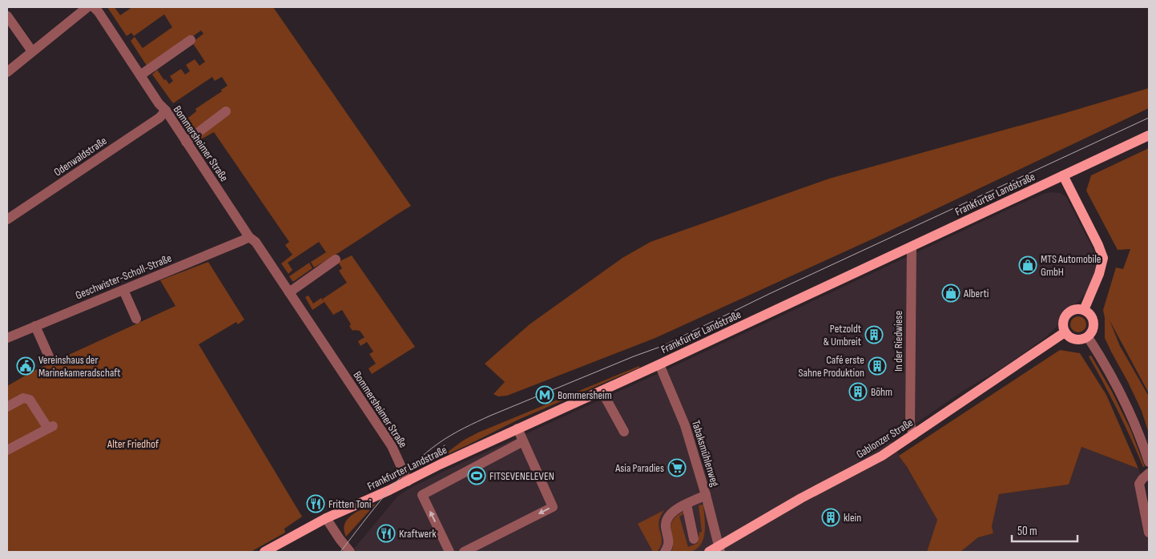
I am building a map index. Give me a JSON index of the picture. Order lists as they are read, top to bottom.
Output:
{
  "streets": {
    "main road": ["Frankfurter Landstraße", "Gablonzer Straße"],
    "street": [
      "Bommersheimer Straße",
      "Odenwaldstraße",
      "Geschwister-Scholl-Straße",
      "In der Riedwiese",
      "Tabaksmühlenweg"
    ]
  },
  "crossings": [
    ["Bommersheimer Straße", "Odenwaldstraße"],
    ["Bommersheimer Straße", "Frankfurter Landstraße"],
    ["Bommersheimer Straße", "Geschwister-Scholl-Straße"],
    ["Frankfurter Landstraße", "In der Riedwiese"],
    ["Frankfurter Landstraße", "Tabaksmühlenweg"],
    ["In der Riedwiese", "Gablonzer Straße"],
    ["Gablonzer Straße", "Tabaksmühlenweg"]
  ],
  "parks": ["Alter Friedhof"],
  "places": {
    "shop": ["MTS Automobile GmbH", "Alberti"],
    "building": [
      "Petzoldt & Umbreit",
      "Café erste Sahne Produktion",
      "Böhm",
      "klein"
    ],
    "public building": ["Vereinshaus der Marinekameradschaft"],
    "metro station": ["Bommersheim"],
    "supermarket": ["Asia Paradies"],
    "sports": ["FITSEVENELEVEN"],
    "restaurant": ["Fritten Toni", "Kraftwerk"]
  },
  "scale_bar": "50 m"
}
